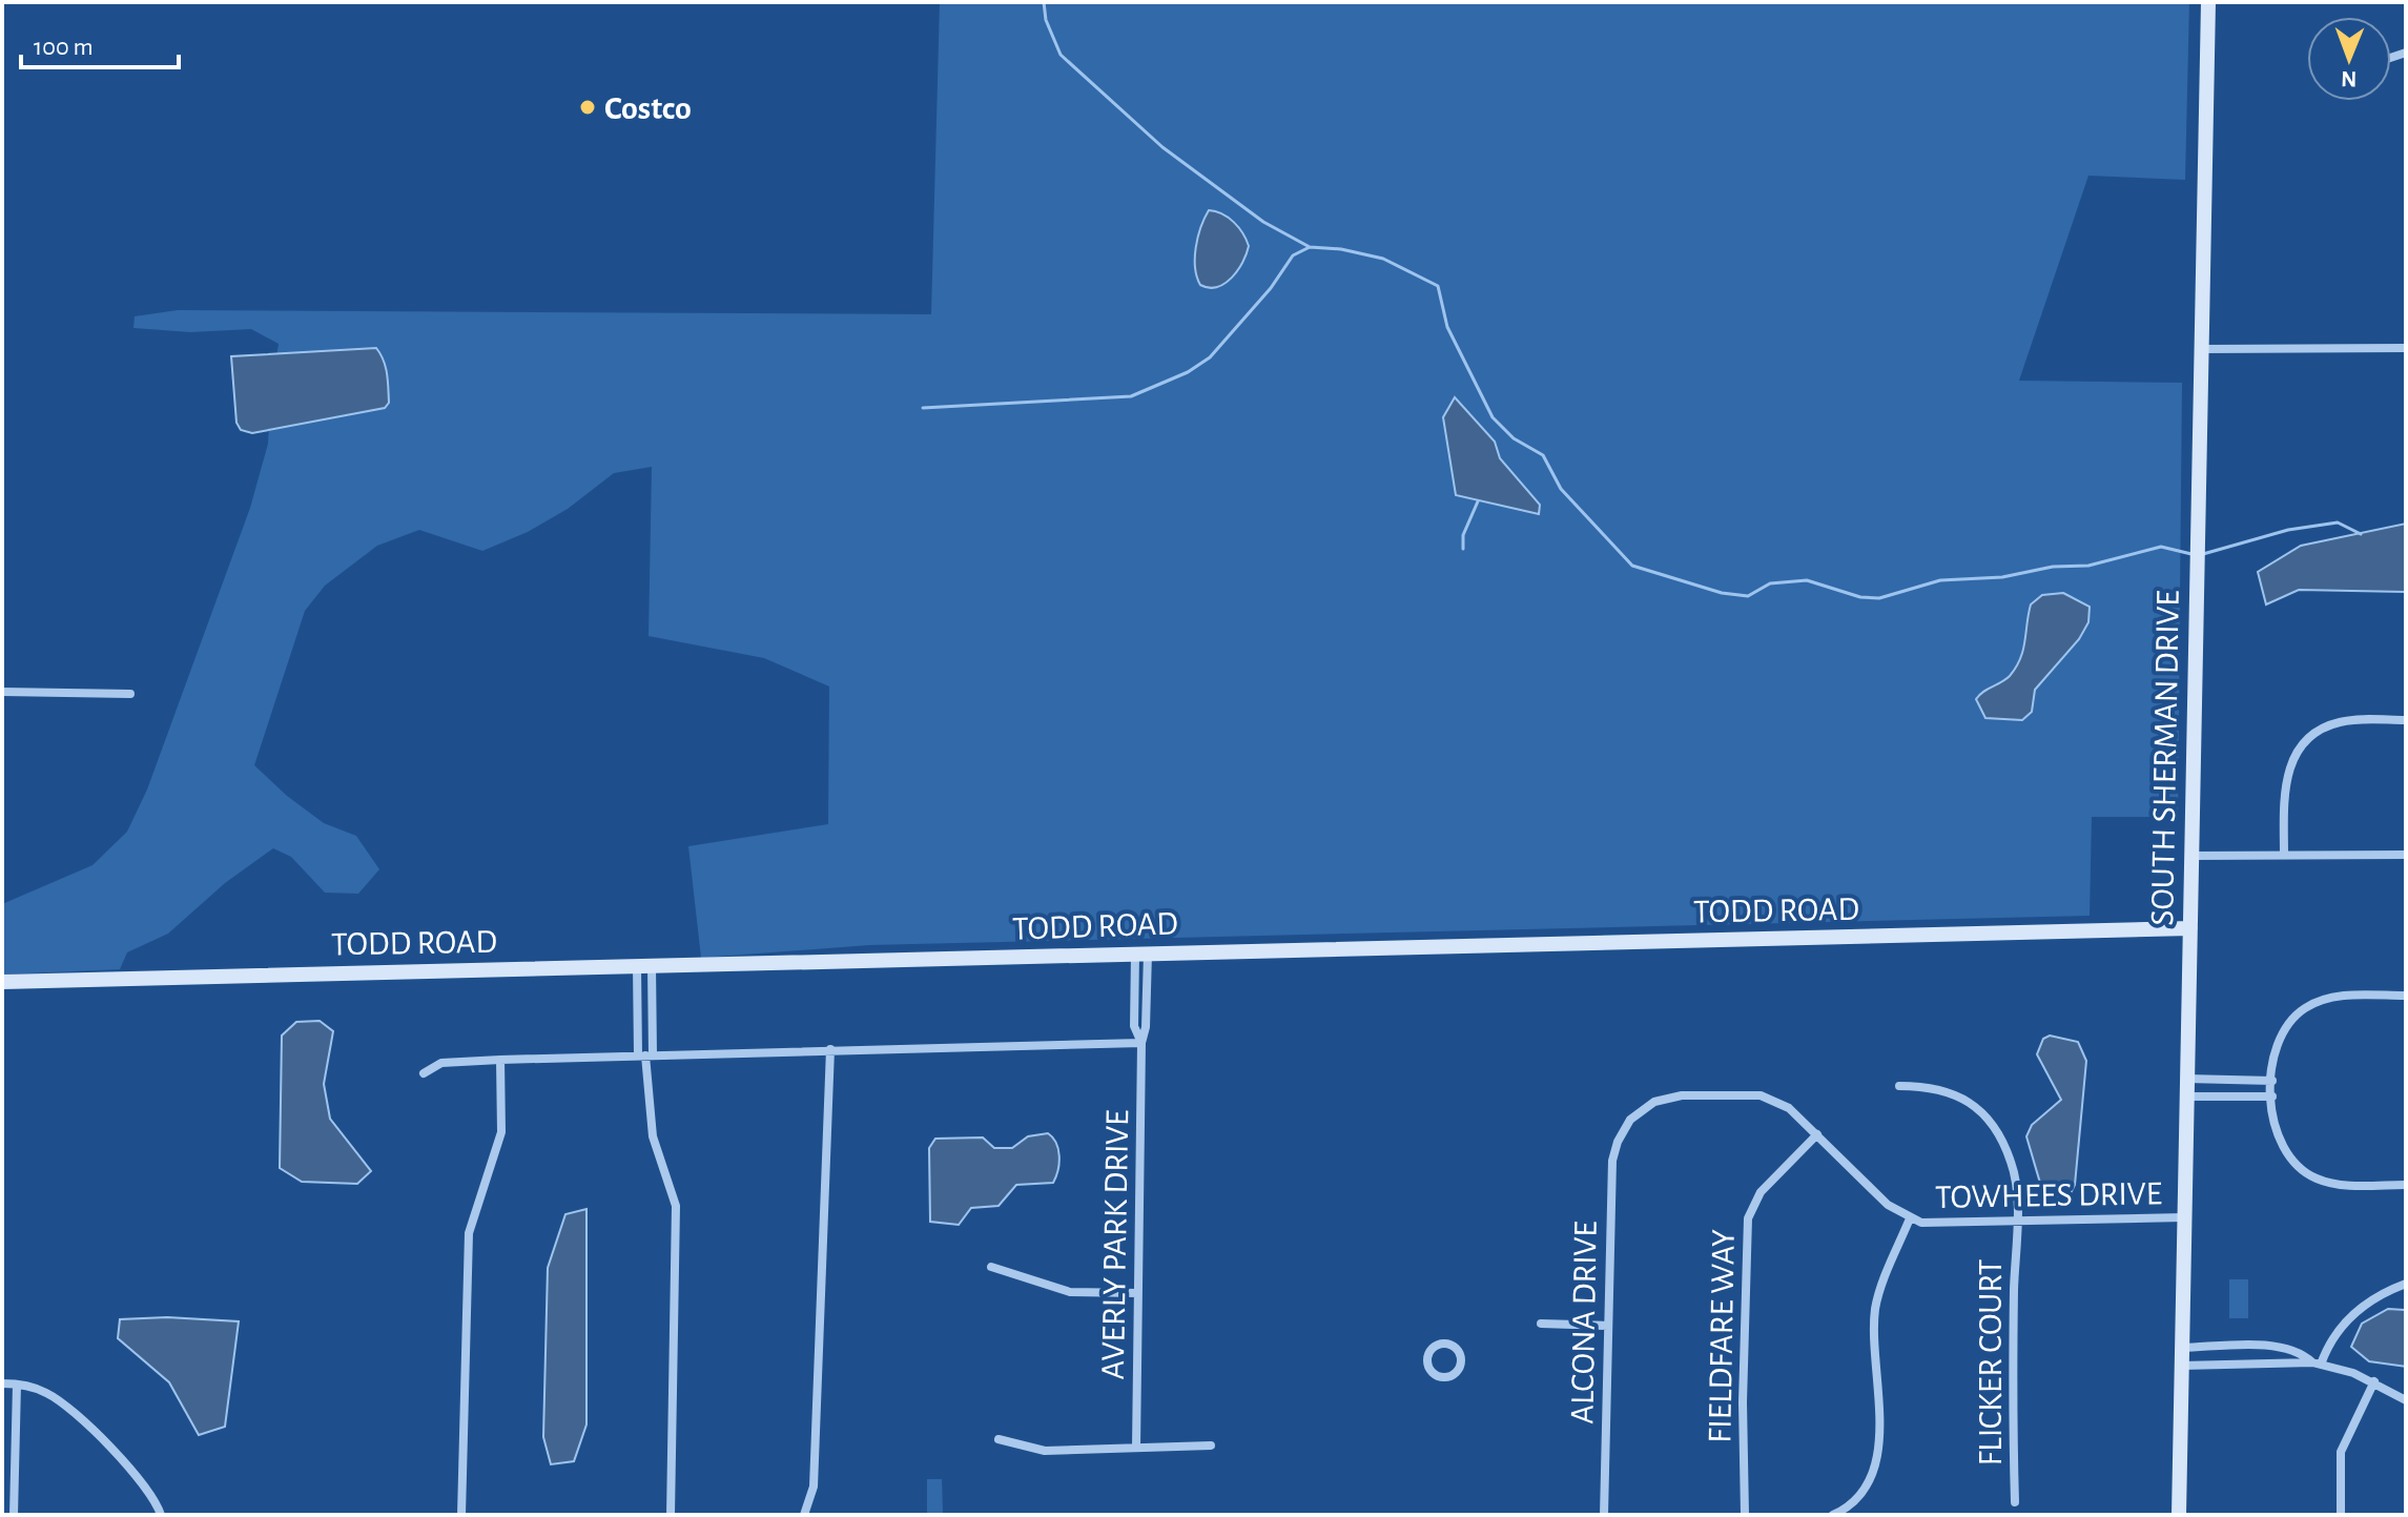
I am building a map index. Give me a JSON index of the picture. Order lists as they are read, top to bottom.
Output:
{
  "streets": {
    "street": [
      "SOUTH SHERMAN DRIVE",
      "TODD ROAD",
      "TOWHEES DRIVE",
      "AVERLY PARK DRIVE",
      "ALCONA DRIVE",
      "FIELDFARE WAY",
      "FLICKER COURT"
    ]
  },
  "crossings": [
    ["SOUTH SHERMAN DRIVE", "TODD ROAD"],
    ["SOUTH SHERMAN DRIVE", "TOWHEES DRIVE"],
    ["TODD ROAD", "AVERLY PARK DRIVE"],
    ["TOWHEES DRIVE", "ALCONA DRIVE"],
    ["TOWHEES DRIVE", "FIELDFARE WAY"],
    ["TOWHEES DRIVE", "FLICKER COURT"]
  ],
  "places": ["Costco"],
  "scale_bar": "100 m",
  "north": "bottom"
}
